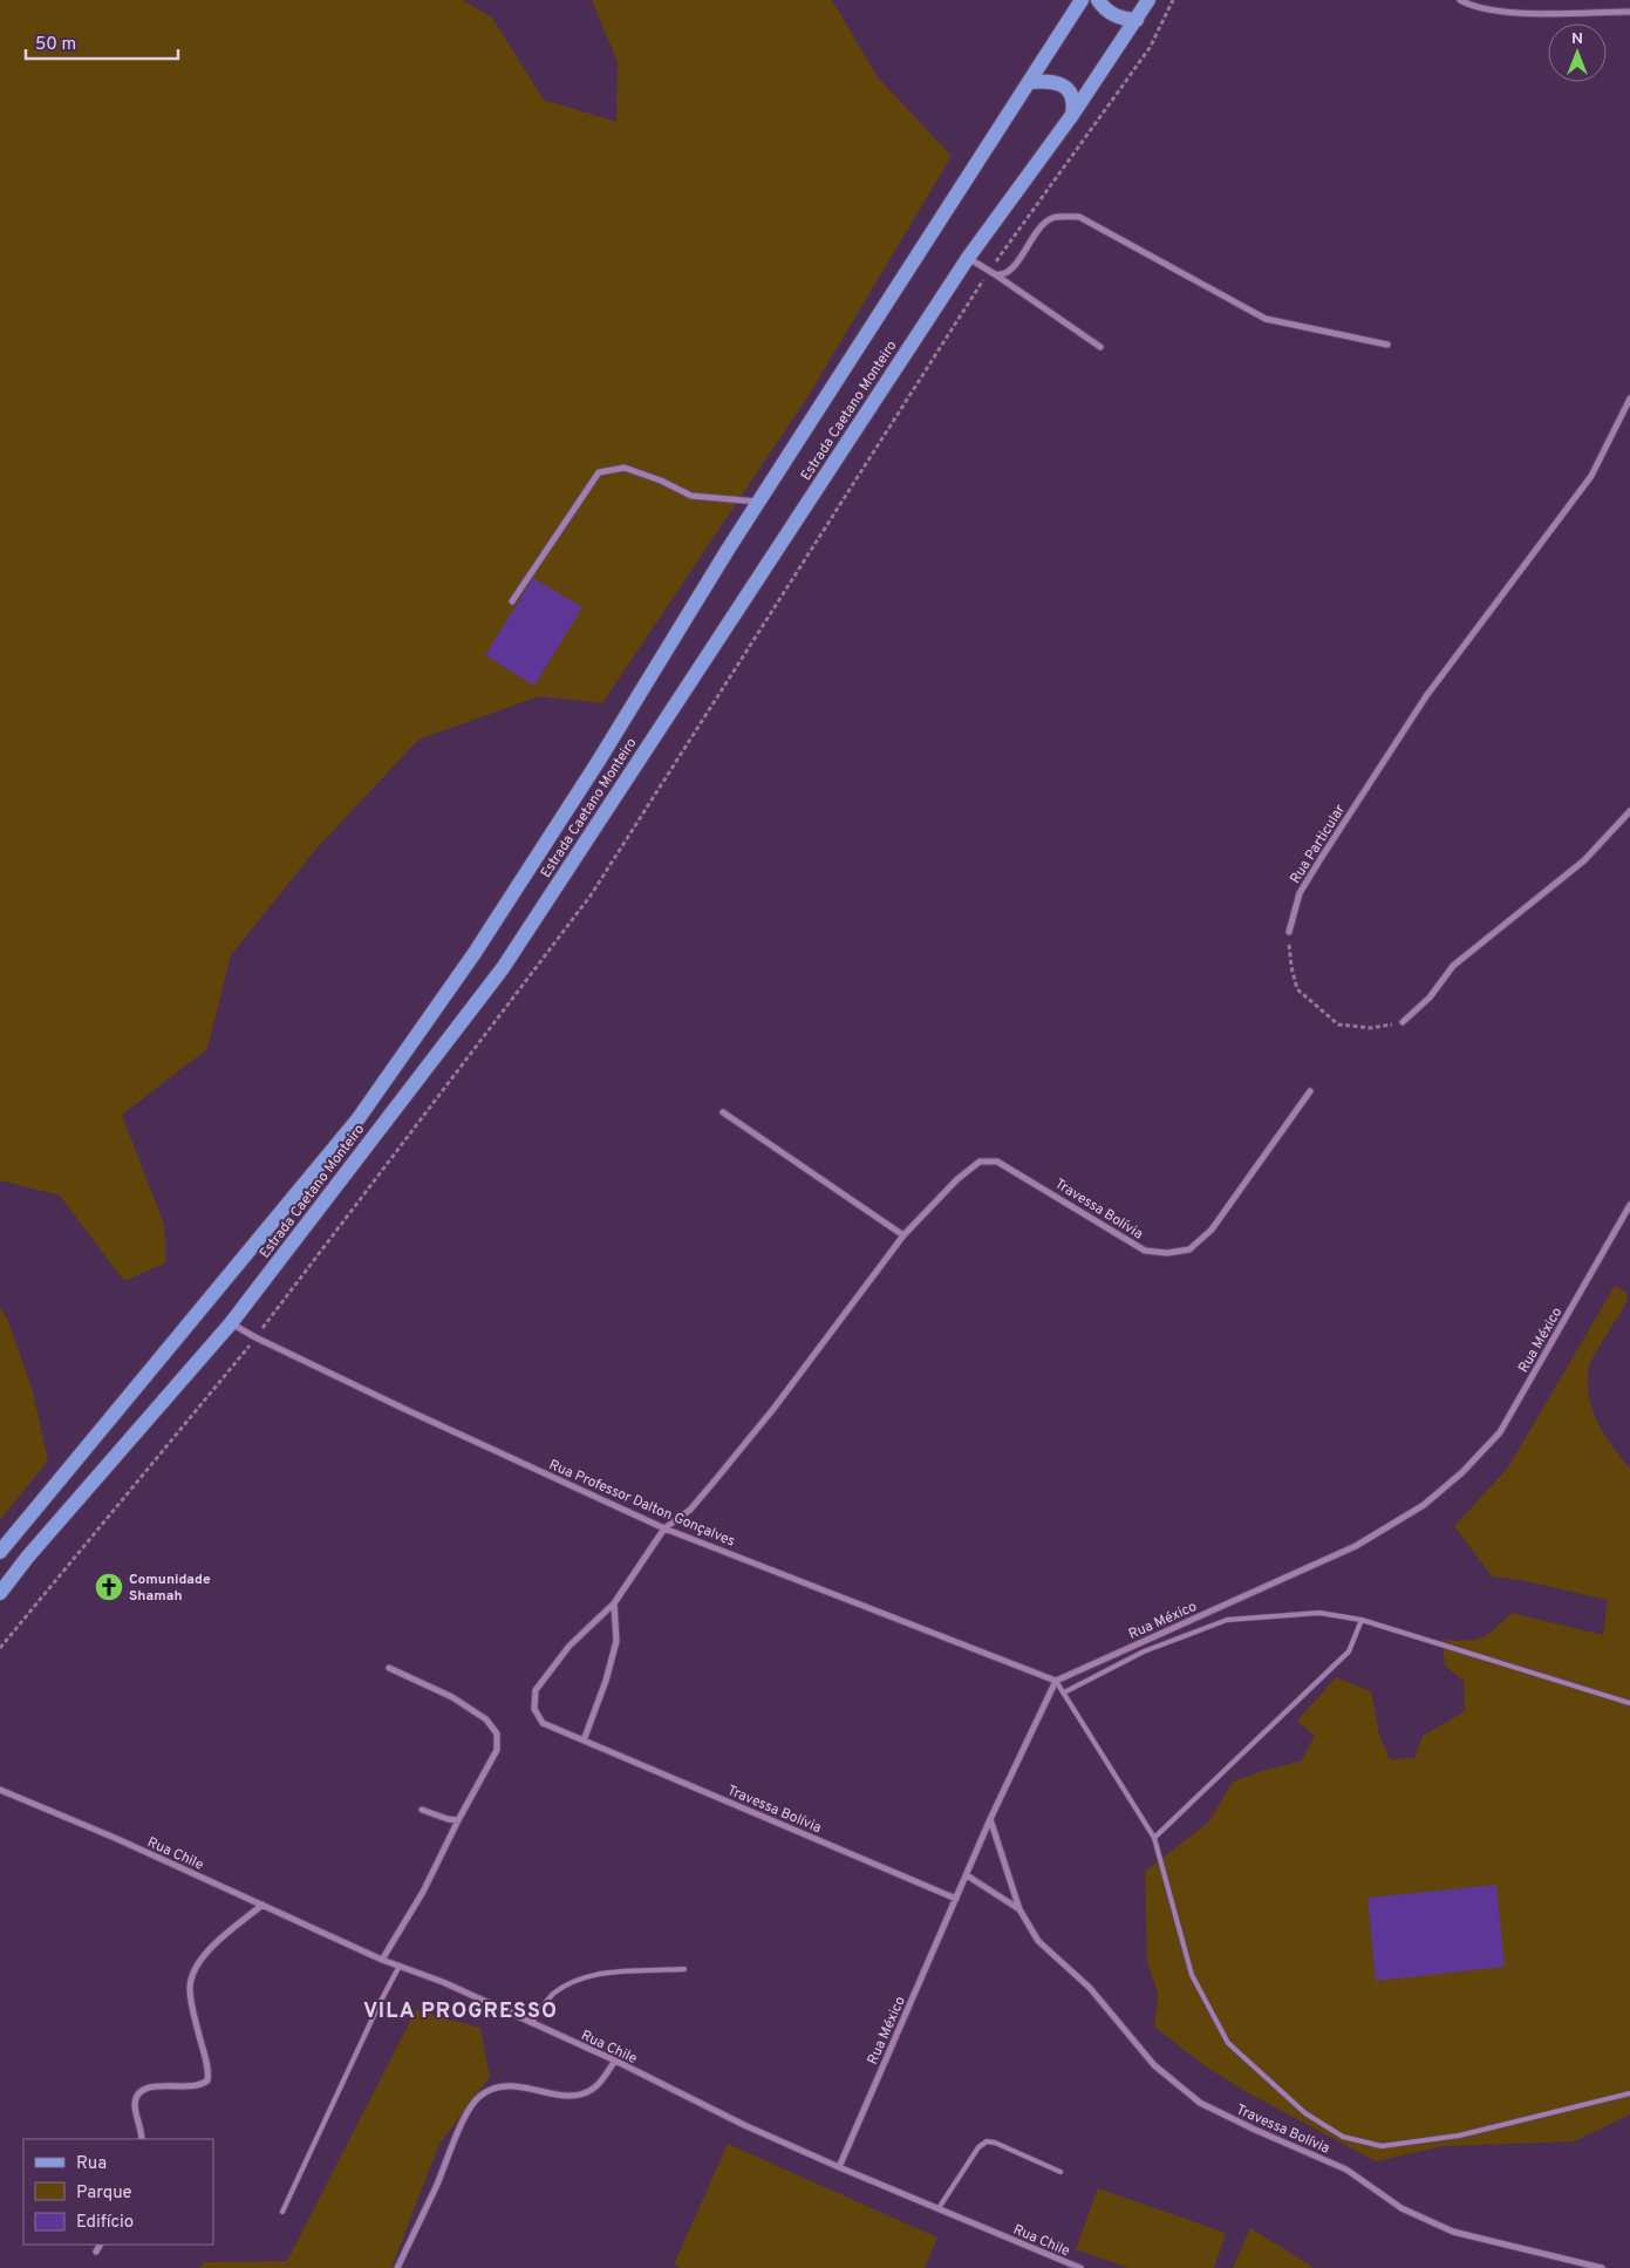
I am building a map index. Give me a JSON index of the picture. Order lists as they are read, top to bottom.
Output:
{
  "streets": {
    "main road": ["Estrada Caetano Monteiro"],
    "street": [
      "Rua Particular",
      "Travessa Bolívia",
      "Rua México",
      "Rua Professor Dalton Gonçalves",
      "Rua Chile"
    ]
  },
  "crossings": [
    ["Estrada Caetano Monteiro", "Rua Professor Dalton Gonçalves"],
    ["Travessa Bolívia", "Rua México"],
    ["Travessa Bolívia", "Rua Professor Dalton Gonçalves"],
    ["Rua México", "Rua Professor Dalton Gonçalves"],
    ["Rua México", "Rua Chile"]
  ],
  "districts": ["VILA PROGRESSO"],
  "places": {
    "church": ["Comunidade Shamah"]
  },
  "legend": ["Rua", "Parque", "Edifício"],
  "scale_bar": "50 m",
  "north": "top"
}
